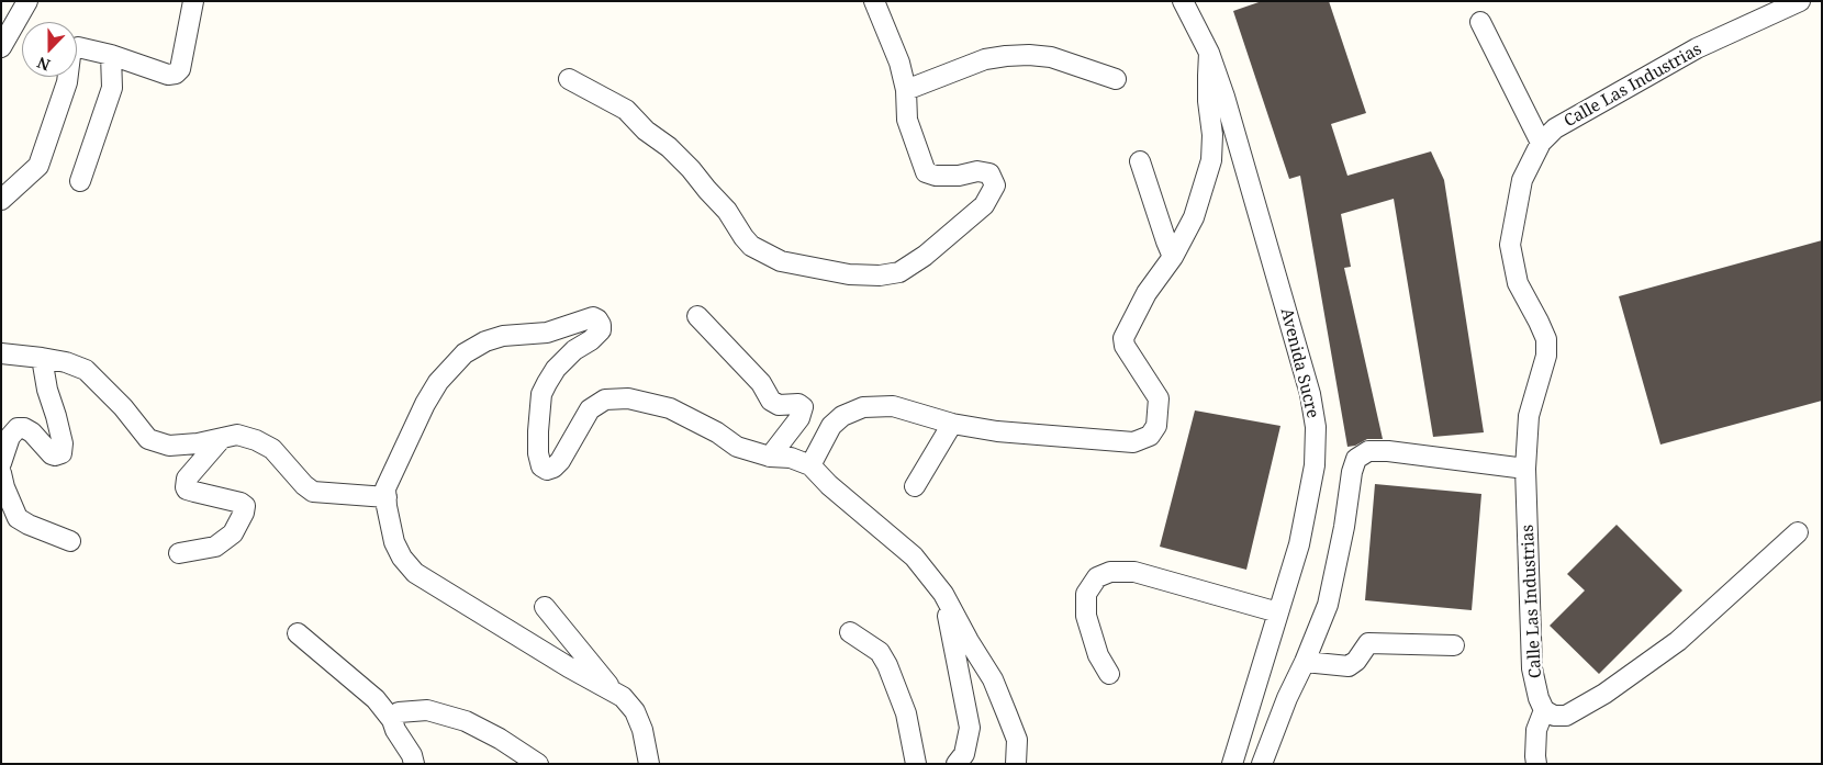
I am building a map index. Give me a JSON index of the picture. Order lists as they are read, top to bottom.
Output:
{
  "streets": {
    "street": ["Calle Las Industrias", "Avenida Sucre"]
  },
  "north": "bottom"
}
